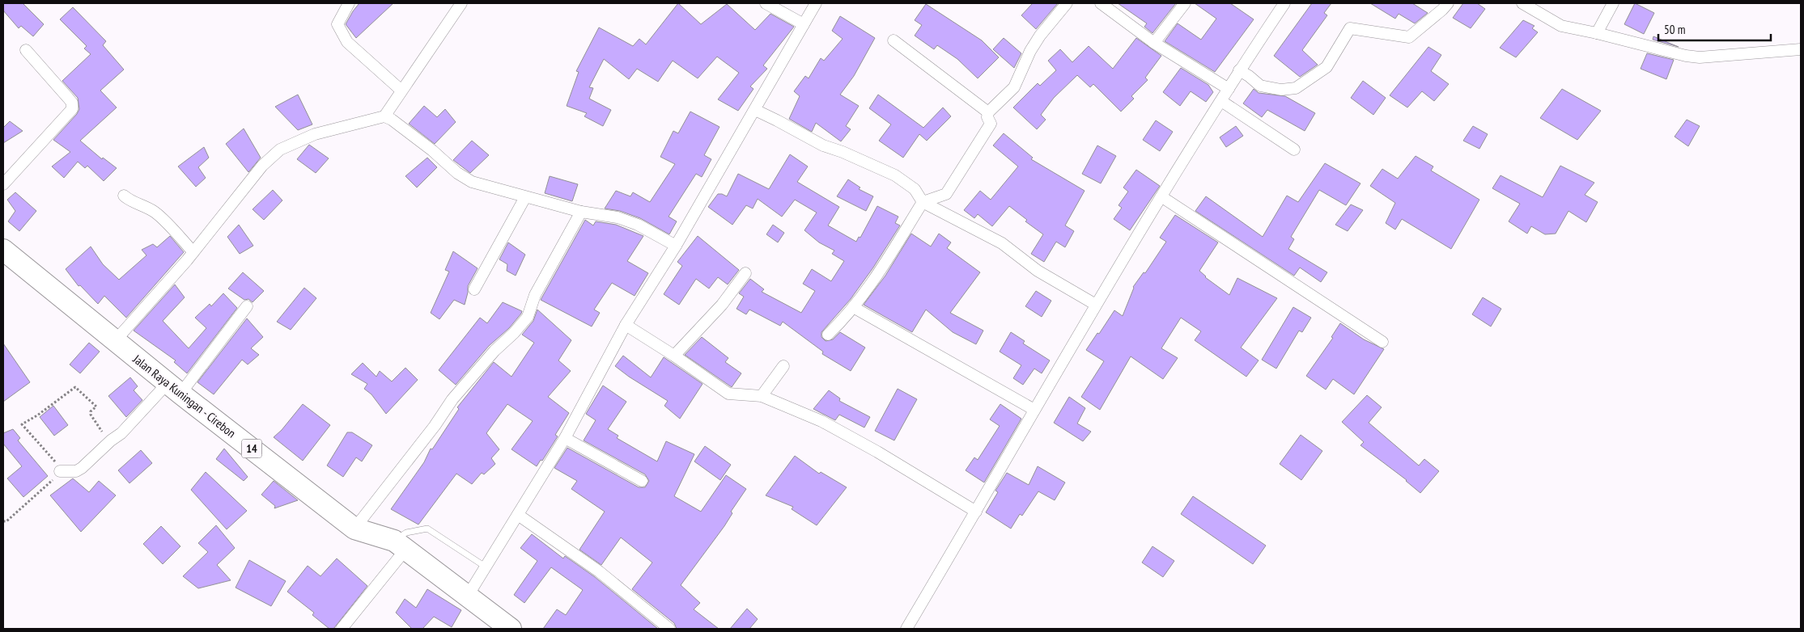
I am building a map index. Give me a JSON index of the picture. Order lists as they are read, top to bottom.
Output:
{
  "streets": {
    "highway": ["Jalan Raya Kuningan - Cirebon", "14"]
  },
  "scale_bar": "50 m"
}
